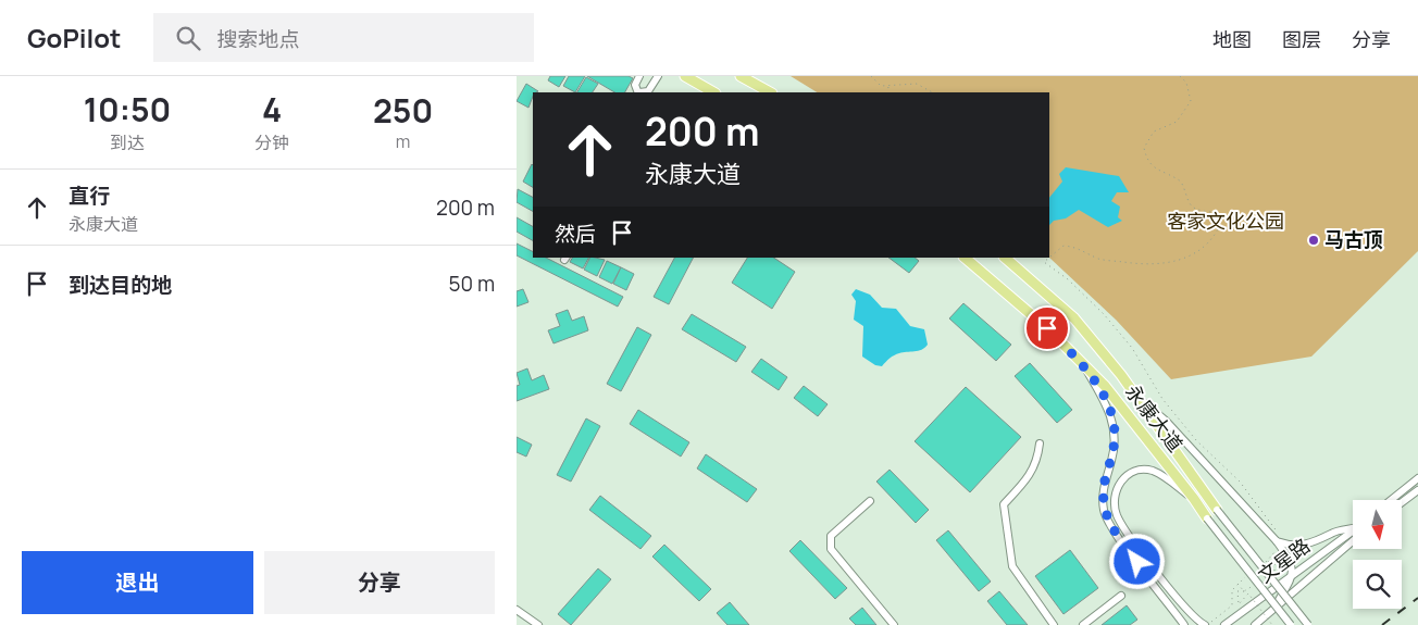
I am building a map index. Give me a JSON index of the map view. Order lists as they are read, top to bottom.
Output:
{
  "streets": {
    "main road": ["永康大道"],
    "street": ["文星路"]
  },
  "parks": ["客家文化公园"],
  "places": ["马古顶"],
  "north": "bottom",
  "page": {
    "header": "GoPilot",
    "search": "搜索地点",
    "nav": ["地图", "图层", "分享"],
    "eta": [
      "10:50",
      "到达",
      "4",
      "分钟",
      "250",
      "m"
    ],
    "turn": ["200 m", "永康大道"],
    "list": [
      {
        "name": "直行",
        "note": "永康大道",
        "value": "200 m"
      },
      {
        "name": "到达目的地",
        "value": "50 m"
      }
    ],
    "then": "然后",
    "buttons": ["退出", "分享"]
  }
}
